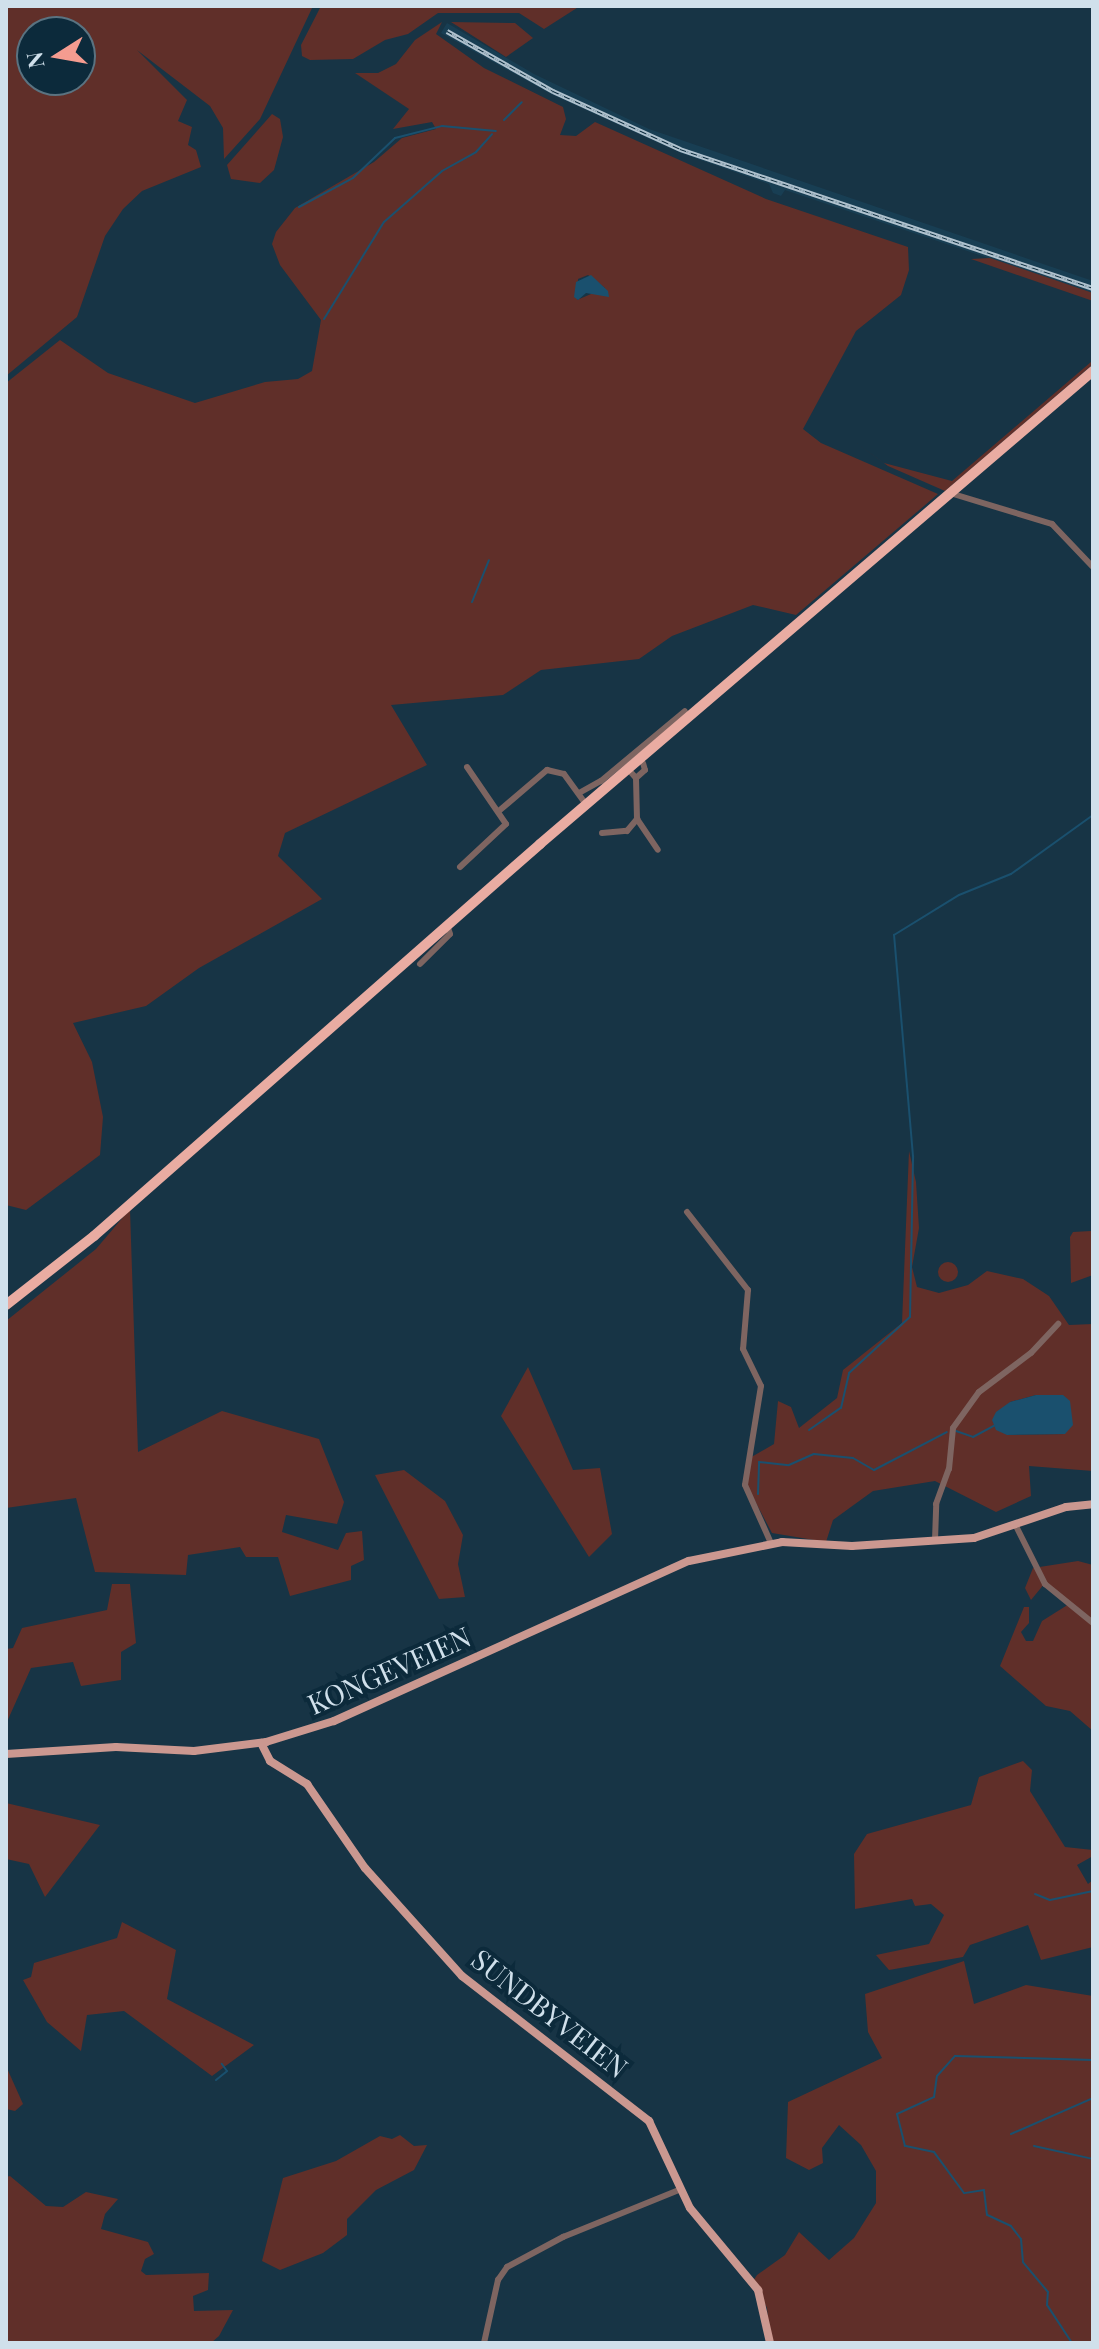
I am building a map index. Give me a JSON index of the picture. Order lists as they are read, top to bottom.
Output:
{
  "streets": {
    "main road": ["KONGEVEIEN", "SUNDBYVEIEN"]
  },
  "crossings": [
    ["KONGEVEIEN", "SUNDBYVEIEN"]
  ],
  "north": "left"
}
